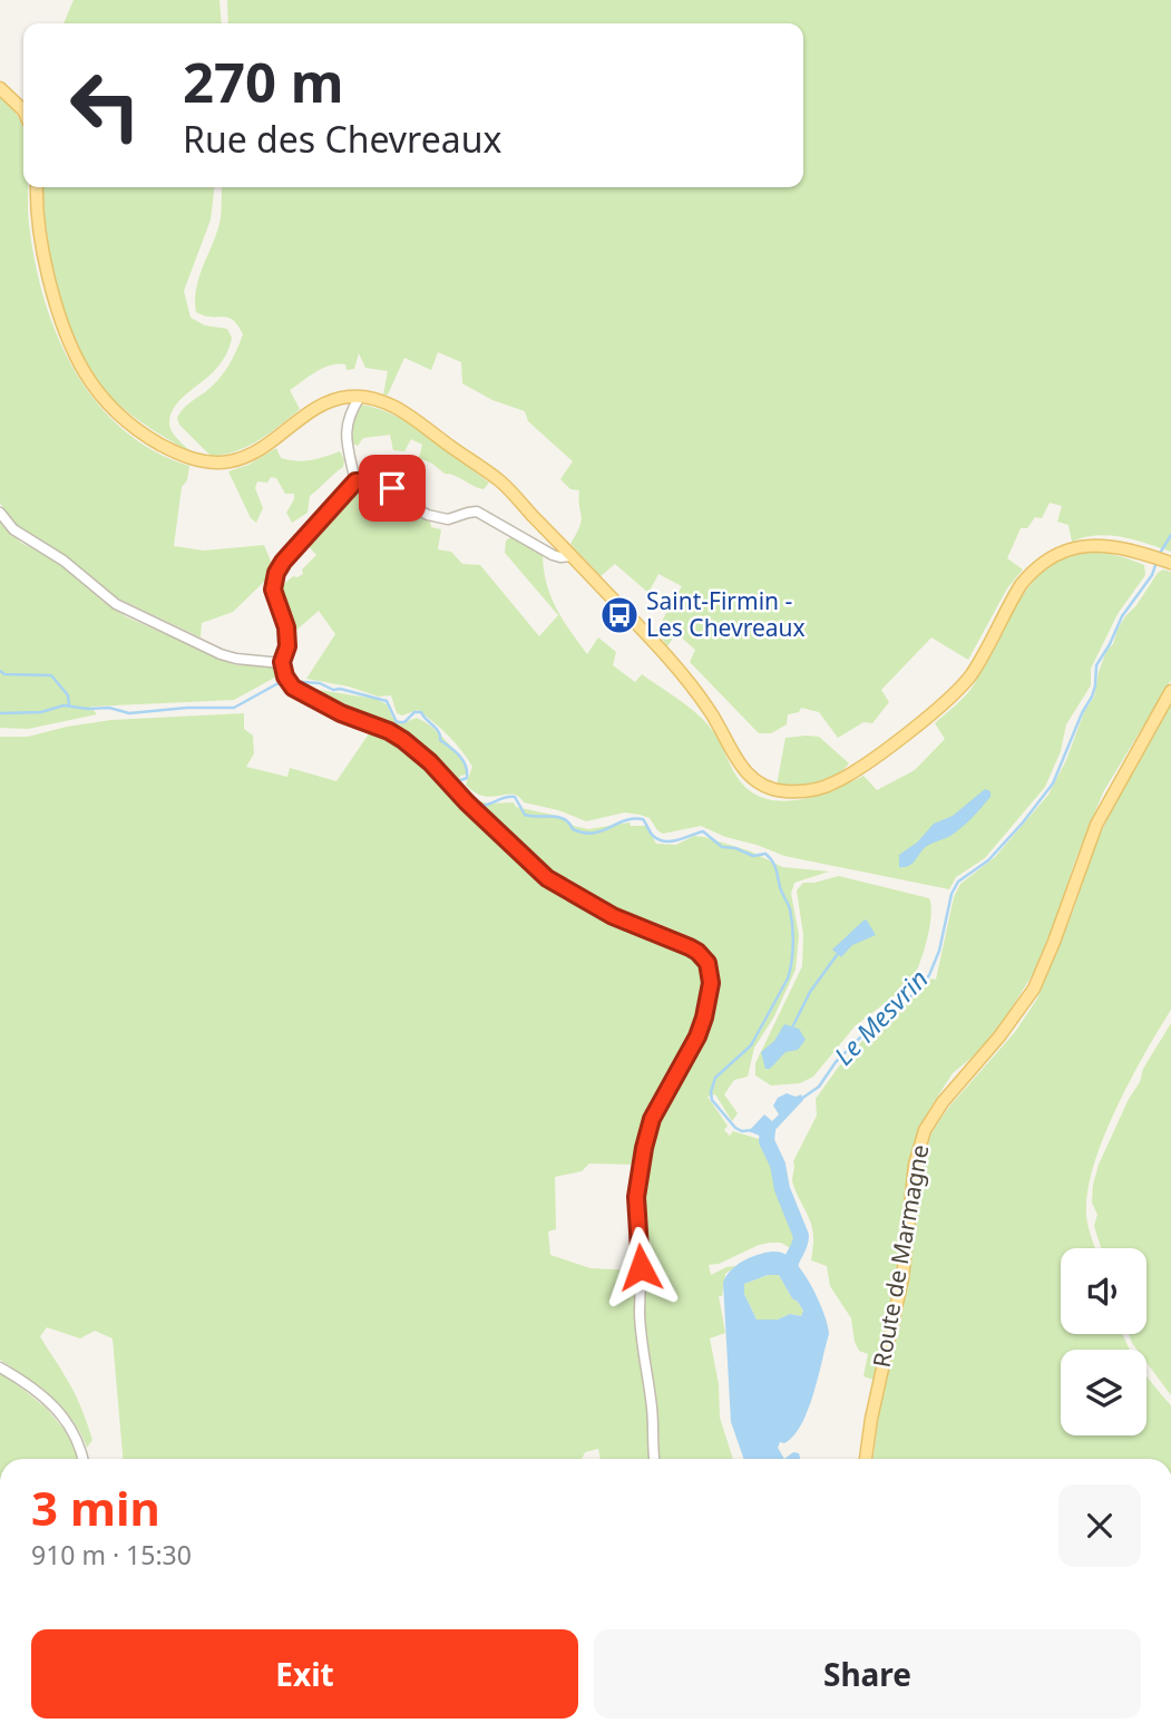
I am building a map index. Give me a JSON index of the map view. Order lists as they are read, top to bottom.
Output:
{
  "streets": {
    "main road": ["Route de Marmagne"]
  },
  "water": ["Le Mesvrin"],
  "places": {
    "bus stop": ["Saint-Firmin - Les Chevreaux"]
  },
  "page": {
    "turn": ["270 m", "Rue des Chevreaux"],
    "heading": ["3 min", "910 m · 15:30"],
    "buttons": ["Exit", "Share"]
  }
}
